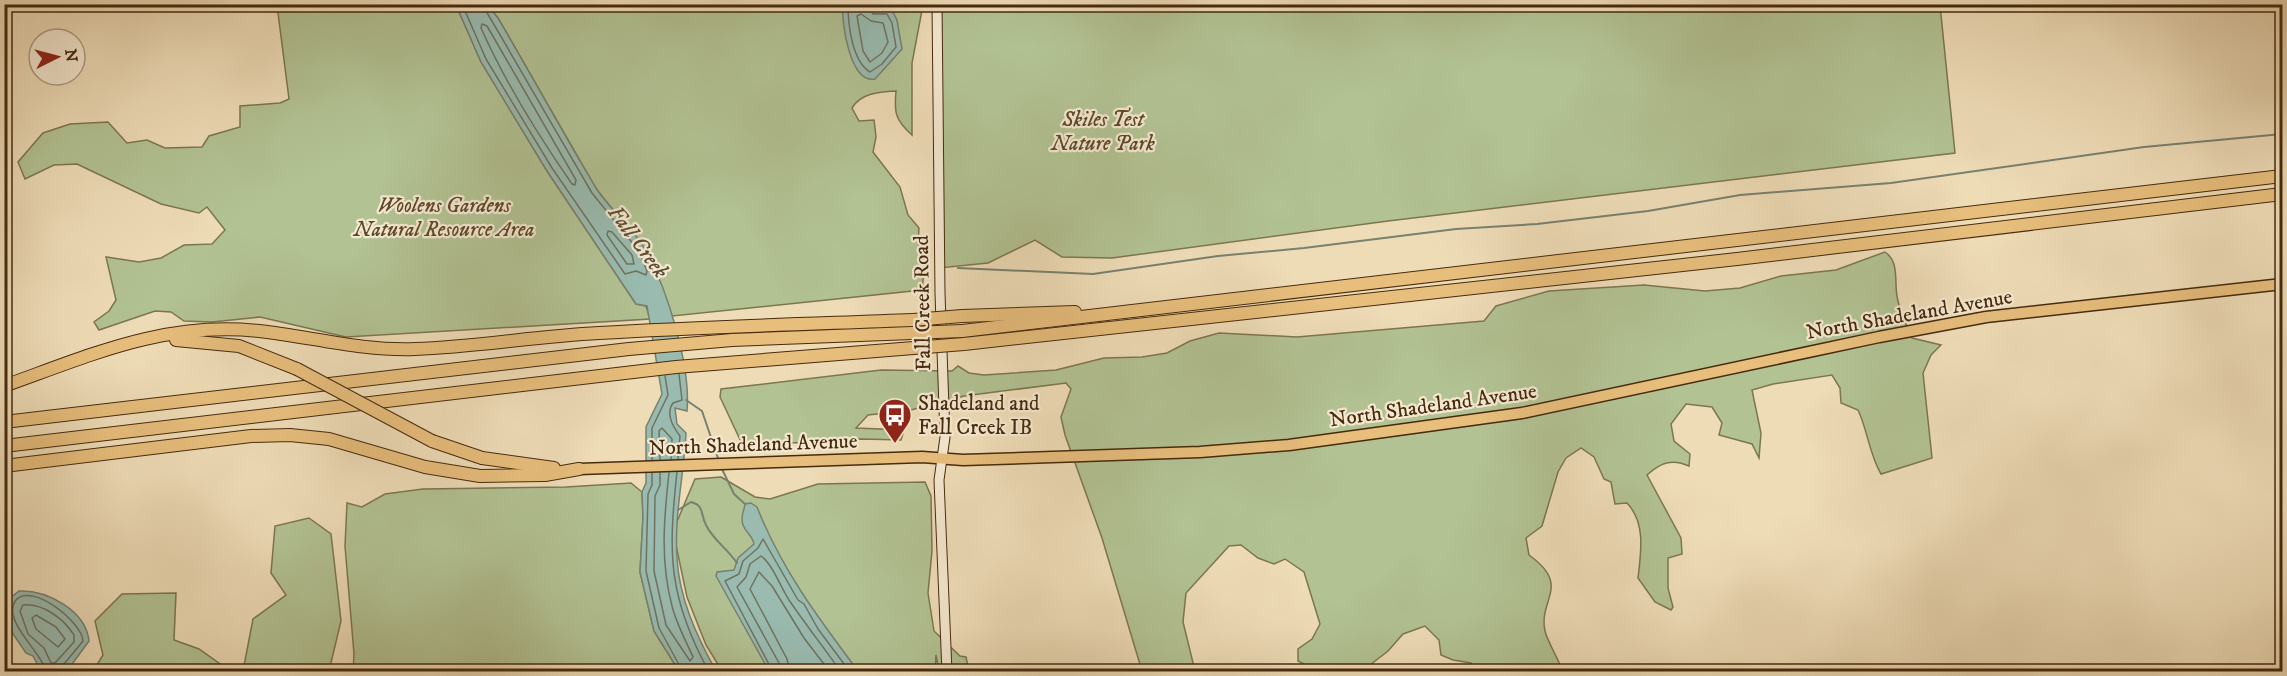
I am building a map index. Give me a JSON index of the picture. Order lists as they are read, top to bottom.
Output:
{
  "streets": {
    "main road": ["Fall Creek Road", "North Shadeland Avenue"]
  },
  "crossings": [
    ["Fall Creek Road", "North Shadeland Avenue"]
  ],
  "water": ["Fall Creek"],
  "parks": ["Skiles Test Nature Park", "Woolens Gardens Natural Resource Area"],
  "places": {
    "bus stop": ["Shadeland and Fall Creek IB"]
  },
  "north": "right"
}
